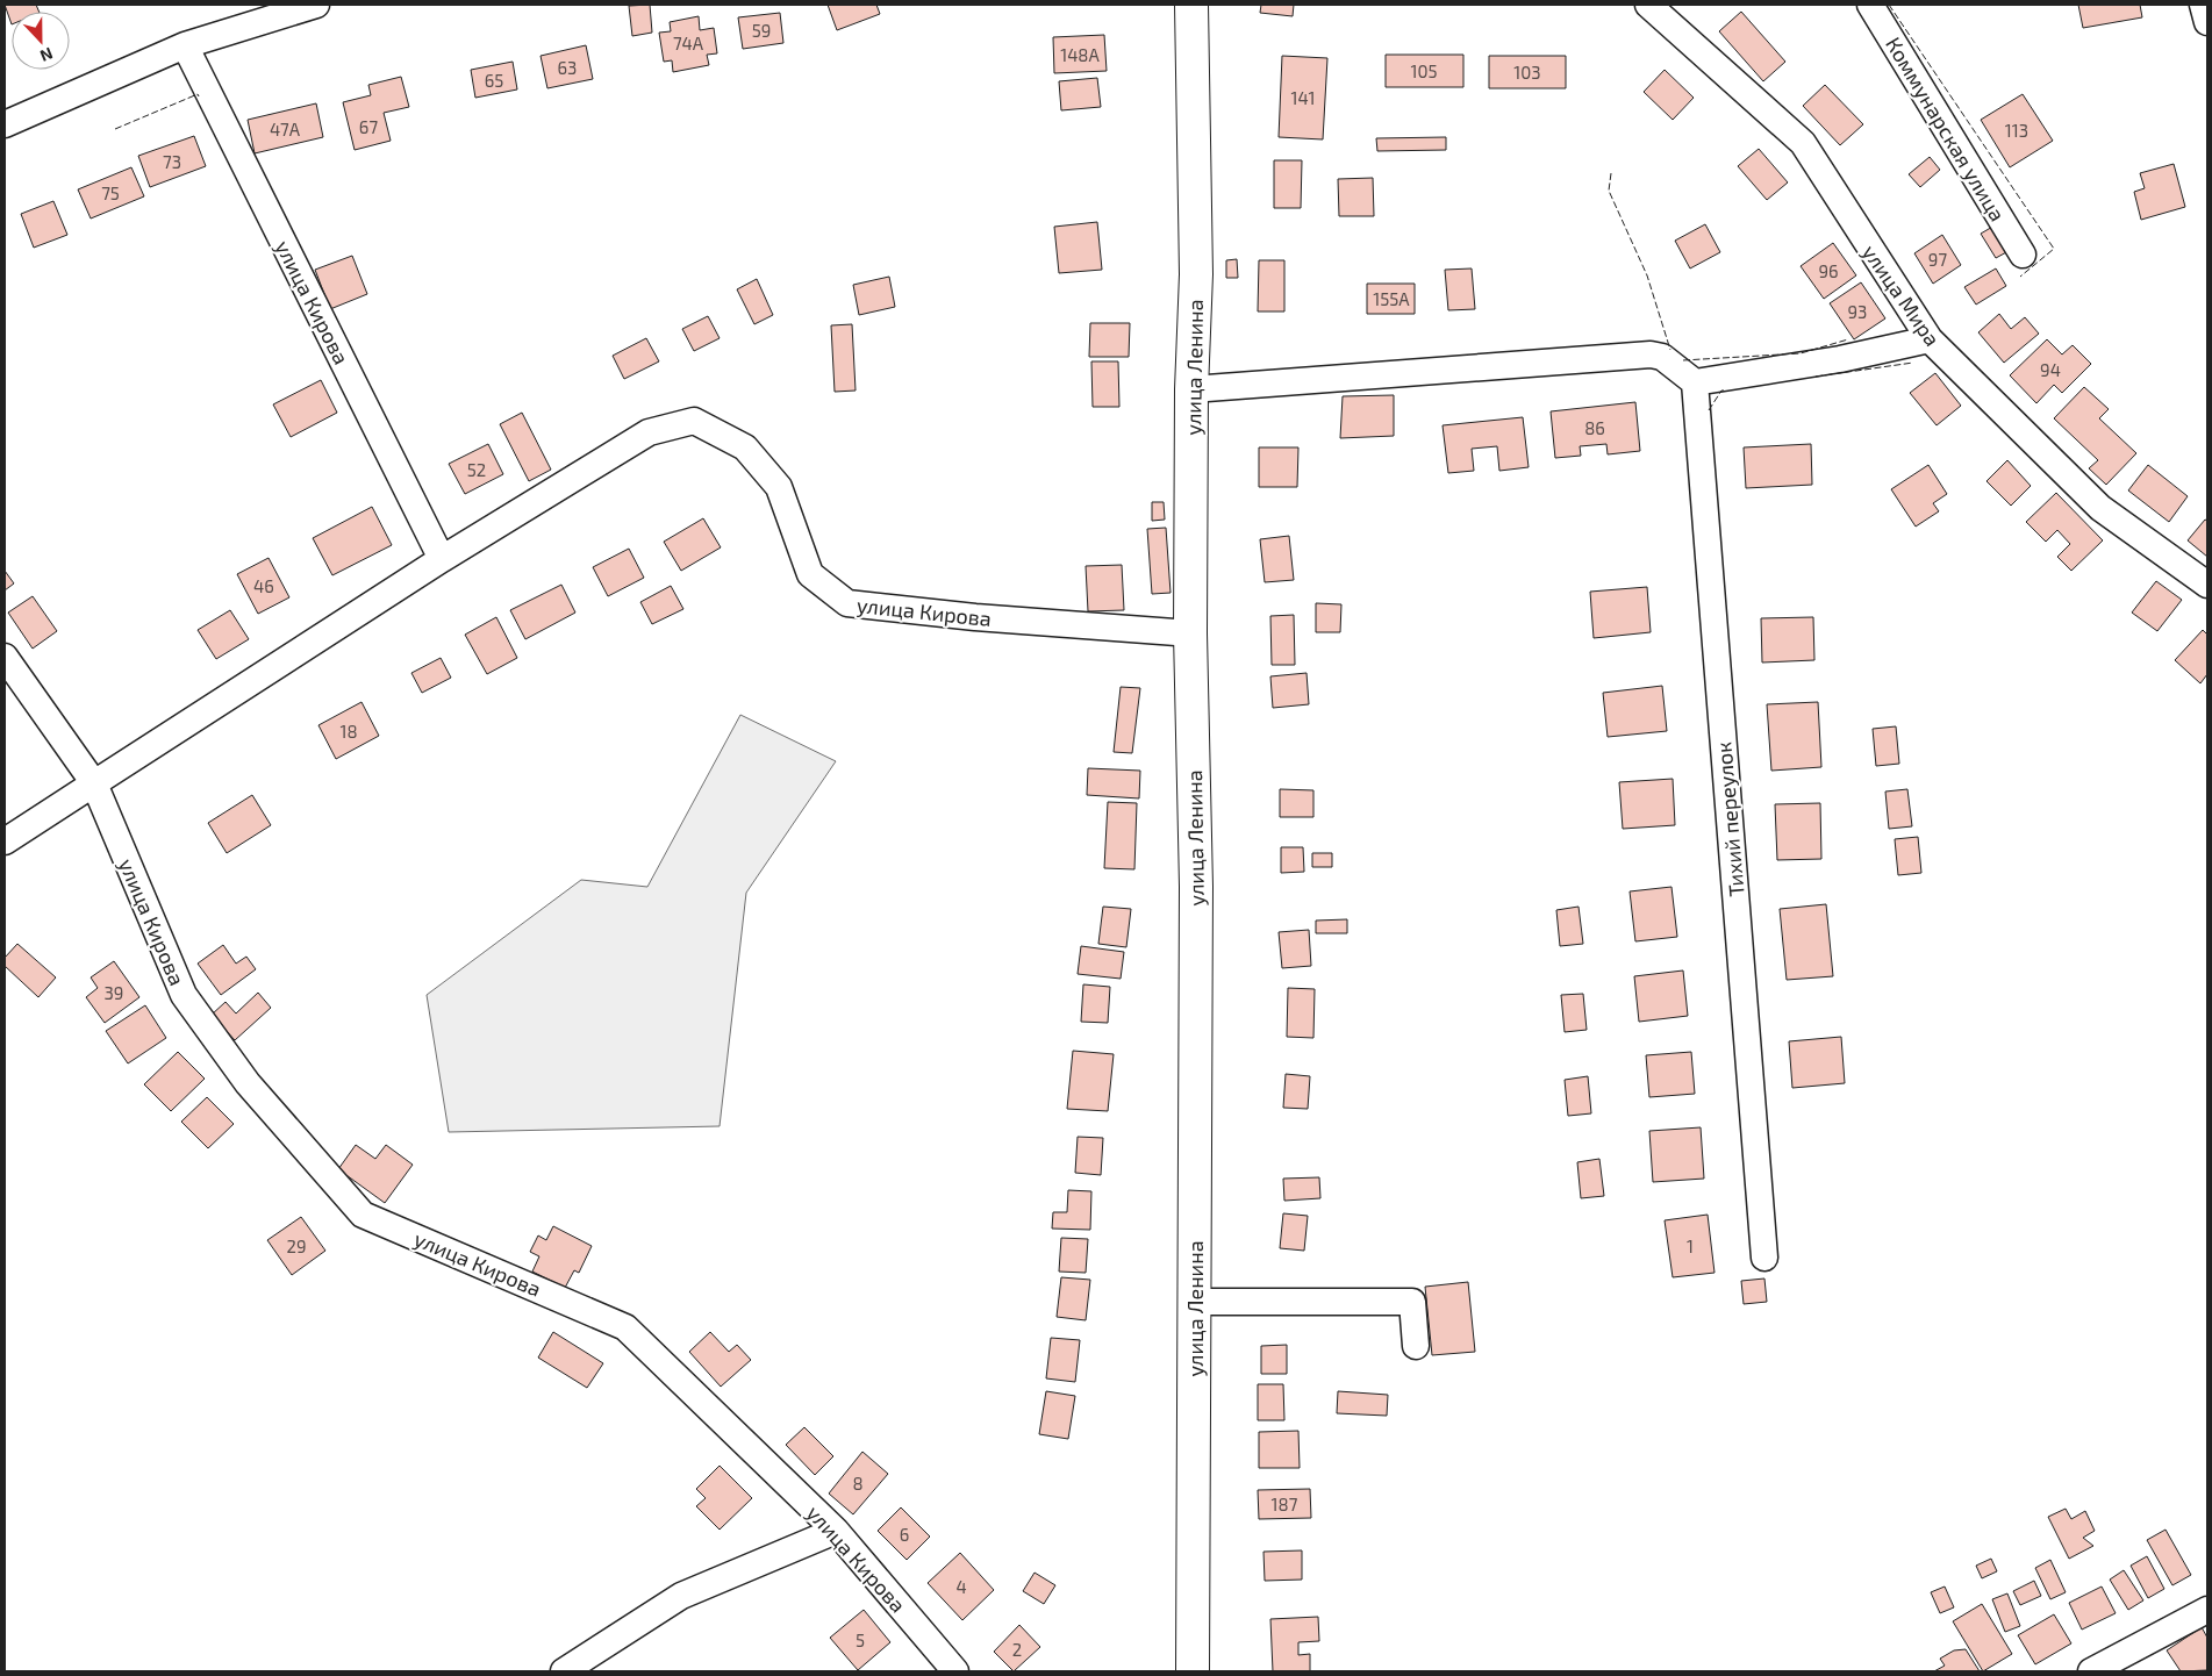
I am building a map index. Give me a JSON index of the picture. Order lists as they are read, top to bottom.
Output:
{
  "streets": {
    "main road": ["улица Ленина"],
    "street": [
      "Коммунарская улица",
      "улица Мира",
      "улица Кирова",
      "Тихий переулок"
    ]
  },
  "crossings": [
    ["улица Кирова", "улица Ленина"]
  ],
  "house_numbers": [
    "59",
    "74А",
    "148А",
    "63",
    "105",
    "103",
    "65",
    "141",
    "67",
    "47А",
    "113",
    "73",
    "75",
    "97",
    "96",
    "155А",
    "93",
    "94",
    "86",
    "52",
    "46",
    "18",
    "39",
    "29",
    "1",
    "8",
    "187",
    "6",
    "4",
    "5",
    "2"
  ],
  "north": "bottom"
}
